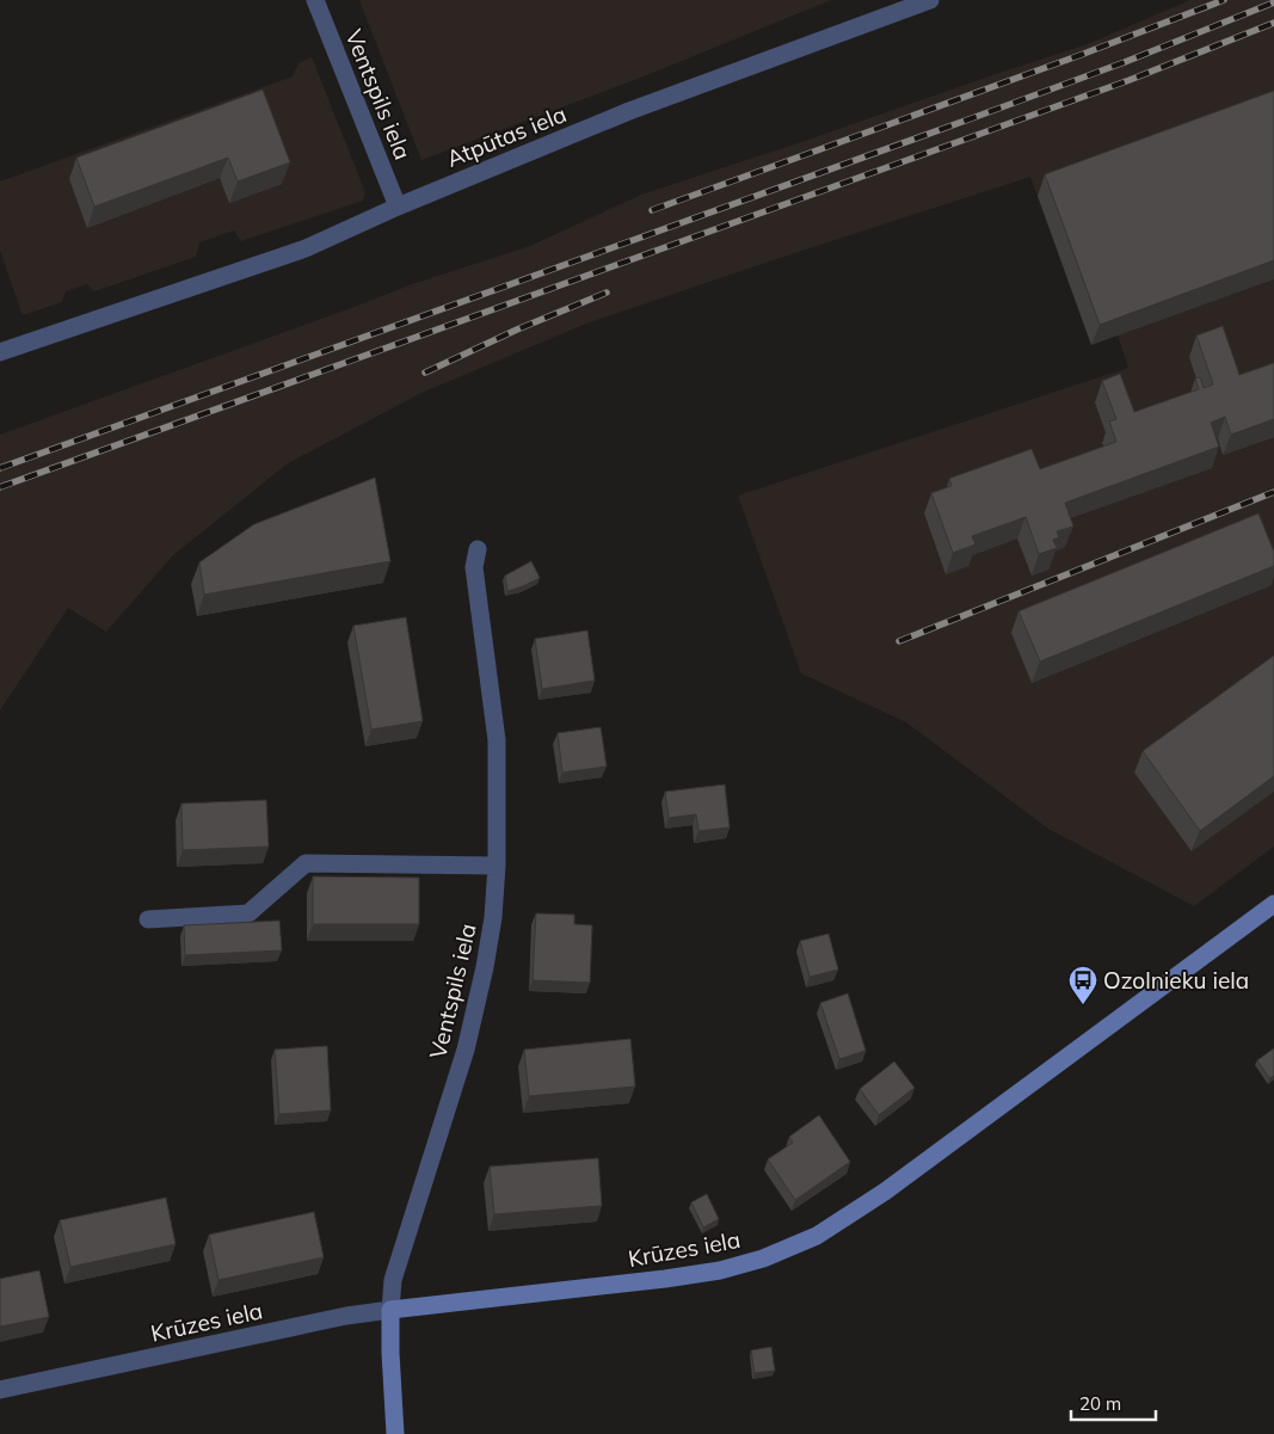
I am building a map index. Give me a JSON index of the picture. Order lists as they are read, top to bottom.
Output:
{
  "streets": {
    "street": ["Ventspils iela", "Atpūtas iela", "Krūzes iela"]
  },
  "crossings": [
    ["Ventspils iela", "Atpūtas iela"],
    ["Ventspils iela", "Krūzes iela"]
  ],
  "places": {
    "bus stop": ["Ozolnieku iela"]
  },
  "scale_bar": "20 m"
}
